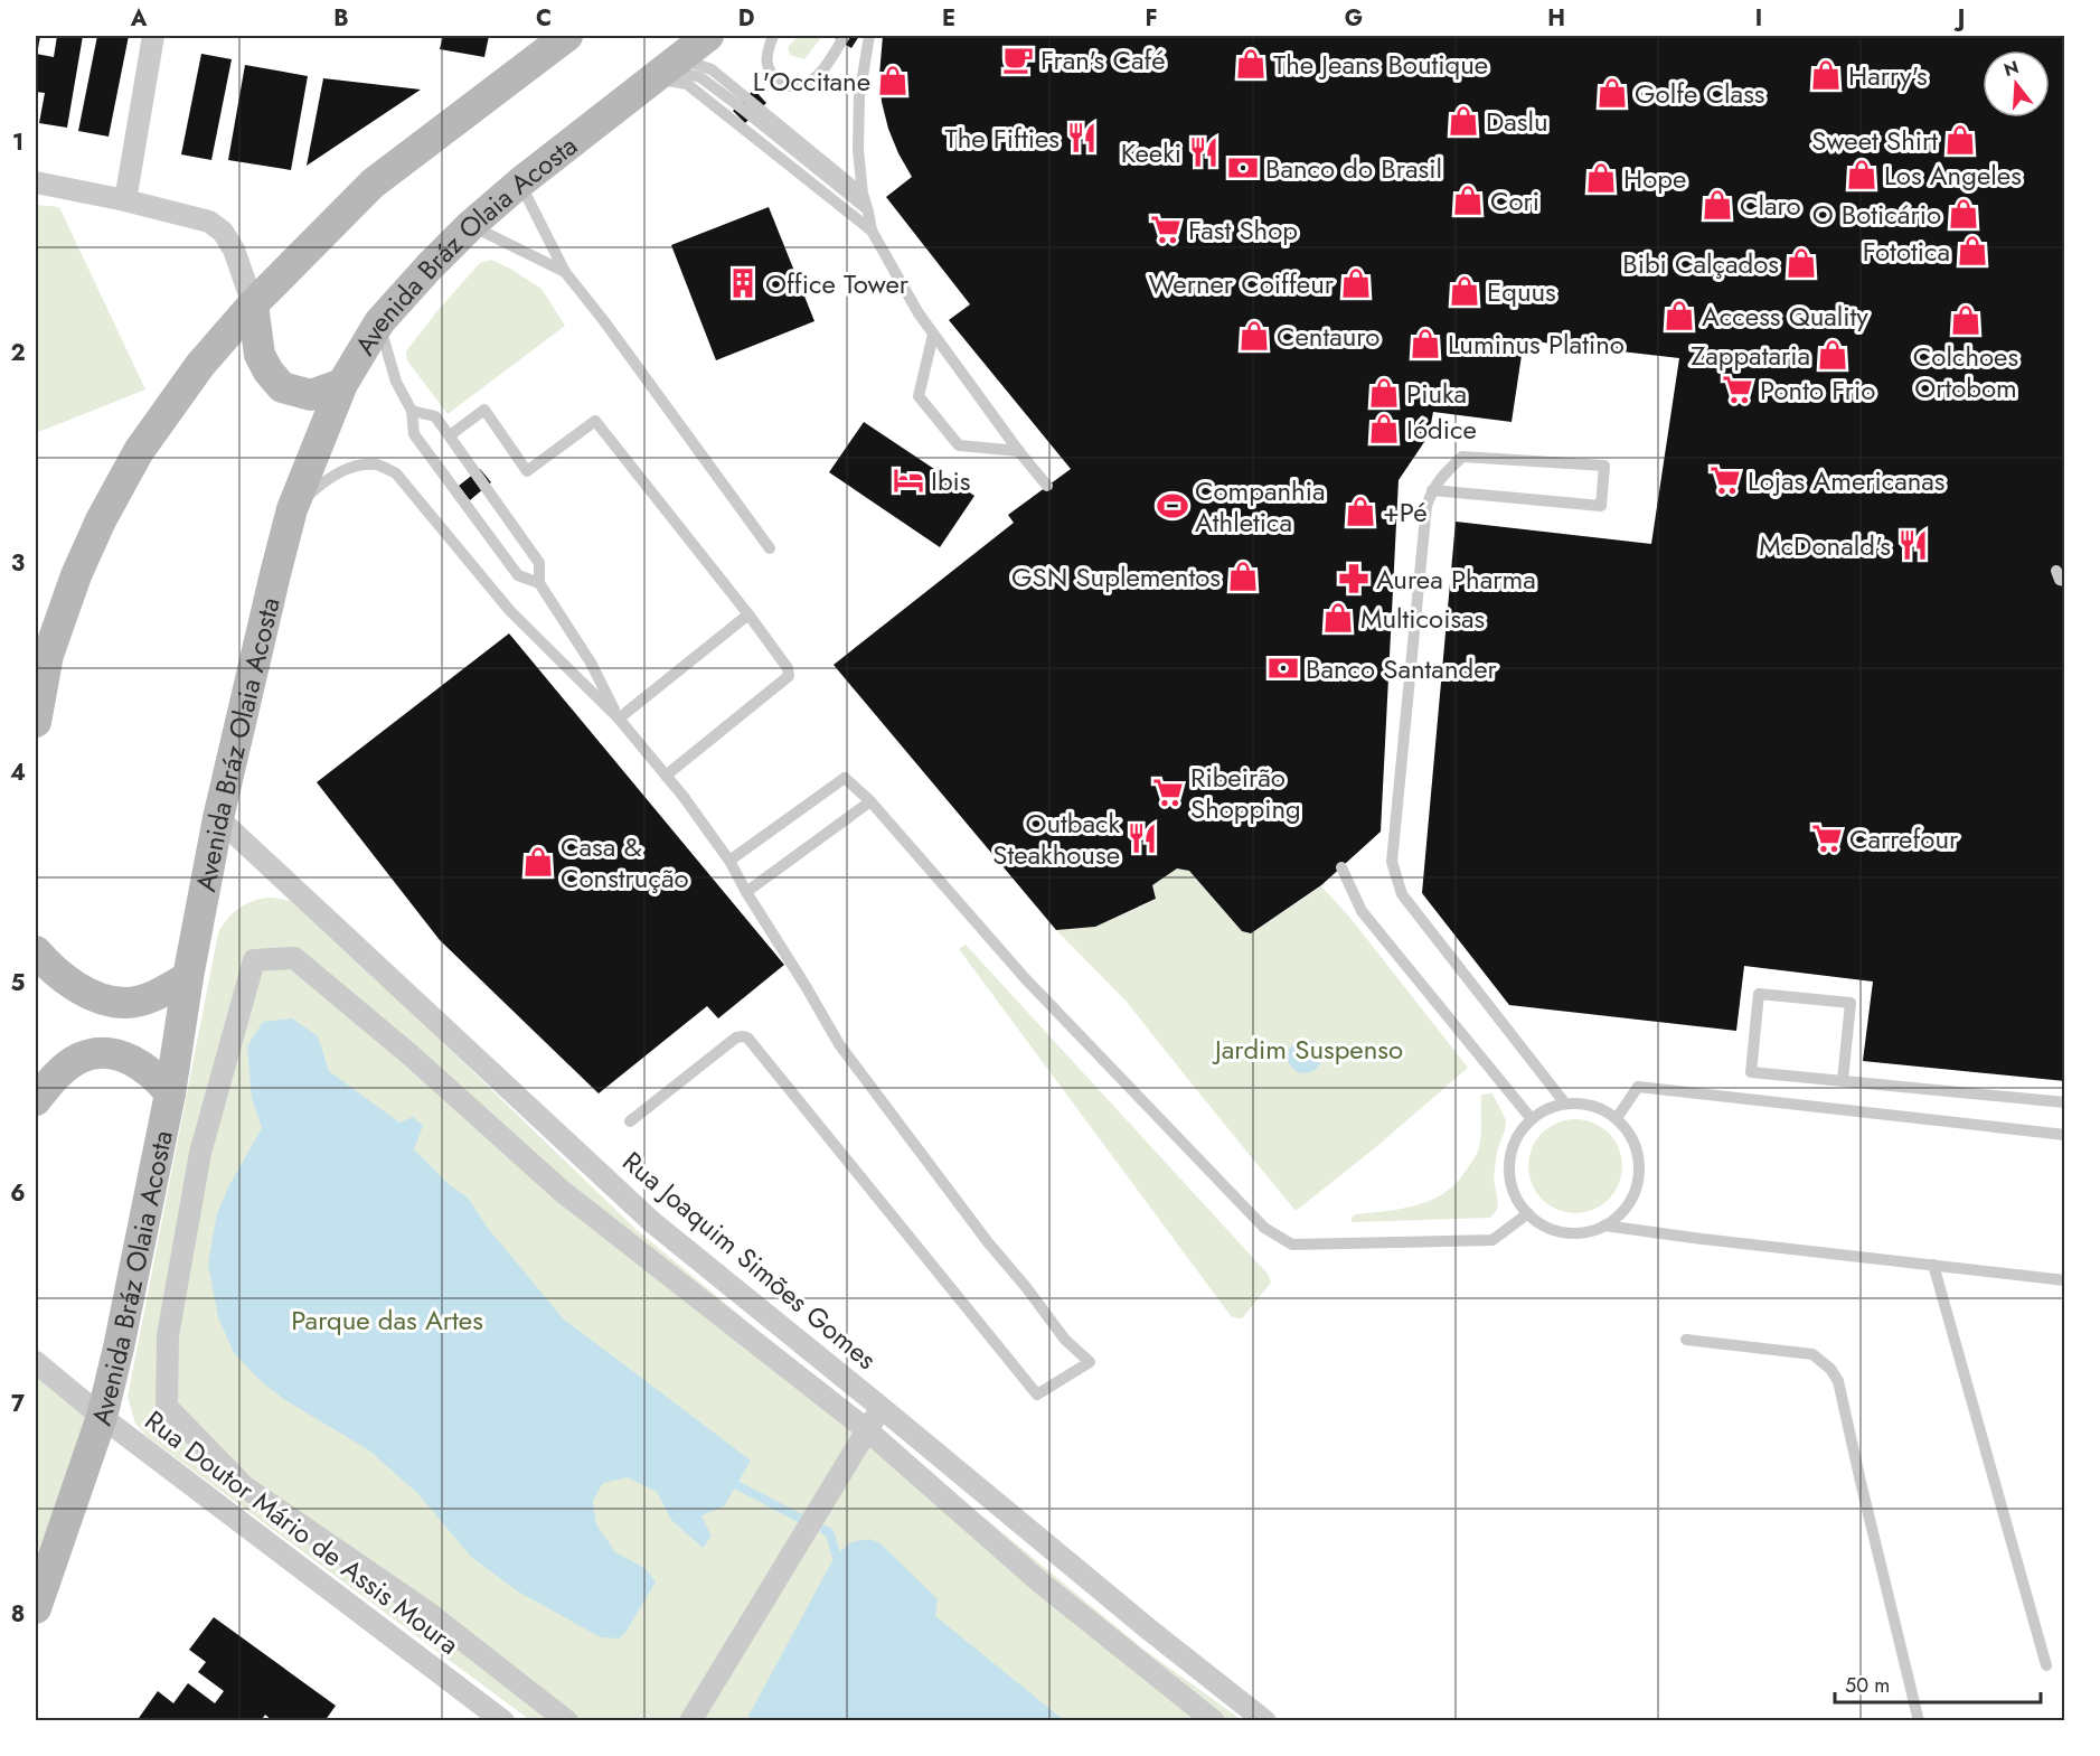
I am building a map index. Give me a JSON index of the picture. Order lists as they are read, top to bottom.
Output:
{
  "streets": {
    "street": ["Avenida Bráz Olaia Acosta", "Rua Joaquim Simões Gomes", "Rua Doutor Mário de Assis Moura"]
  },
  "crossings": [
    ["Avenida Bráz Olaia Acosta", "Rua Joaquim Simões Gomes"],
    ["Avenida Bráz Olaia Acosta", "Rua Doutor Mário de Assis Moura"]
  ],
  "parks": ["Jardim Suspenso", "Parque das Artes"],
  "places": {
    "cafe": ["Fran's Café"],
    "shop": [
      "The Jeans Boutique",
      "Harry's",
      "L'Occitane",
      "Golfe Class",
      "Daslu",
      "Sweet Shirt",
      "Los Angeles",
      "Hope",
      "Cori",
      "Claro",
      "O Boticário",
      "Fototica",
      "Bibi Calçados",
      "Werner Coiffeur",
      "Equus",
      "Access Quality",
      "Colchoes Ortobom",
      "Centauro",
      "Luminus Platino",
      "Zappataria",
      "Piuka",
      "Iódice",
      "+Pé",
      "GSN Suplementos",
      "Multicoisas",
      "Casa & Construção"
    ],
    "restaurant": [
      "The Fifties",
      "Keeki",
      "McDonald's",
      "Outback Steakhouse"
    ],
    "bank": ["Banco do Brasil", "Banco Santander"],
    "supermarket": [
      "Fast Shop",
      "Ponto Frio",
      "Lojas Americanas",
      "Ribeirão Shopping",
      "Carrefour"
    ],
    "building": ["Office Tower"],
    "hotel": ["Ibis"],
    "sports": ["Companhia Athletica"],
    "pharmacy": ["Aurea Pharma"]
  },
  "scale_bar": "50 m",
  "north": "top",
  "grid": {
    "columns": [
      "A",
      "B",
      "C",
      "D",
      "E",
      "F",
      "G",
      "H",
      "I",
      "J"
    ],
    "rows": [
      "1",
      "2",
      "3",
      "4",
      "5",
      "6",
      "7",
      "8"
    ]
  }
}
